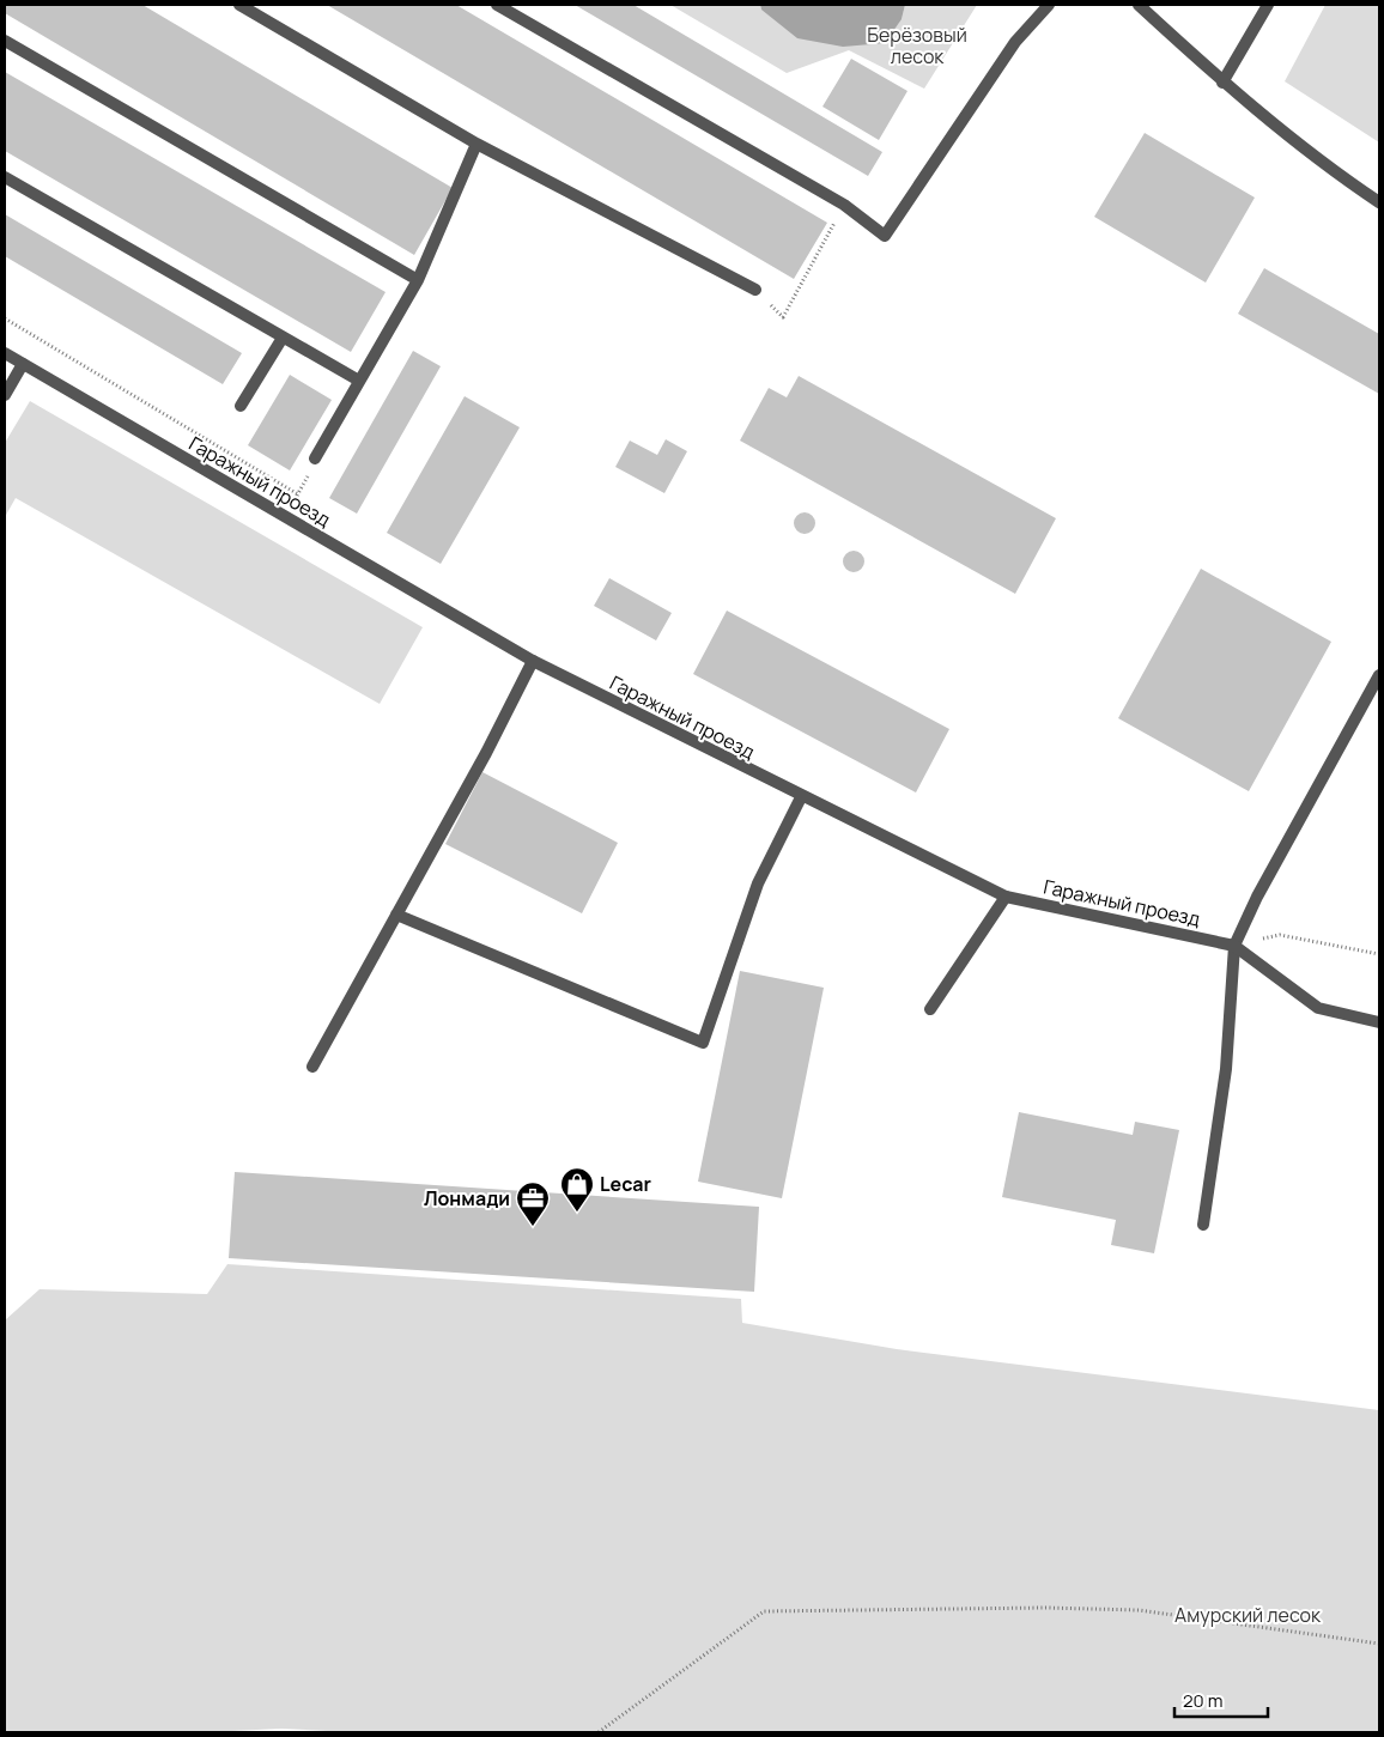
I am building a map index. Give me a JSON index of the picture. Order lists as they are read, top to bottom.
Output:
{
  "streets": {
    "street": ["Гаражный проезд"]
  },
  "parks": ["Берёзовый лесок", "Амурский лесок"],
  "places": {
    "shop": ["Lecar"],
    "office": ["Лонмади"]
  },
  "scale_bar": "20 m"
}
